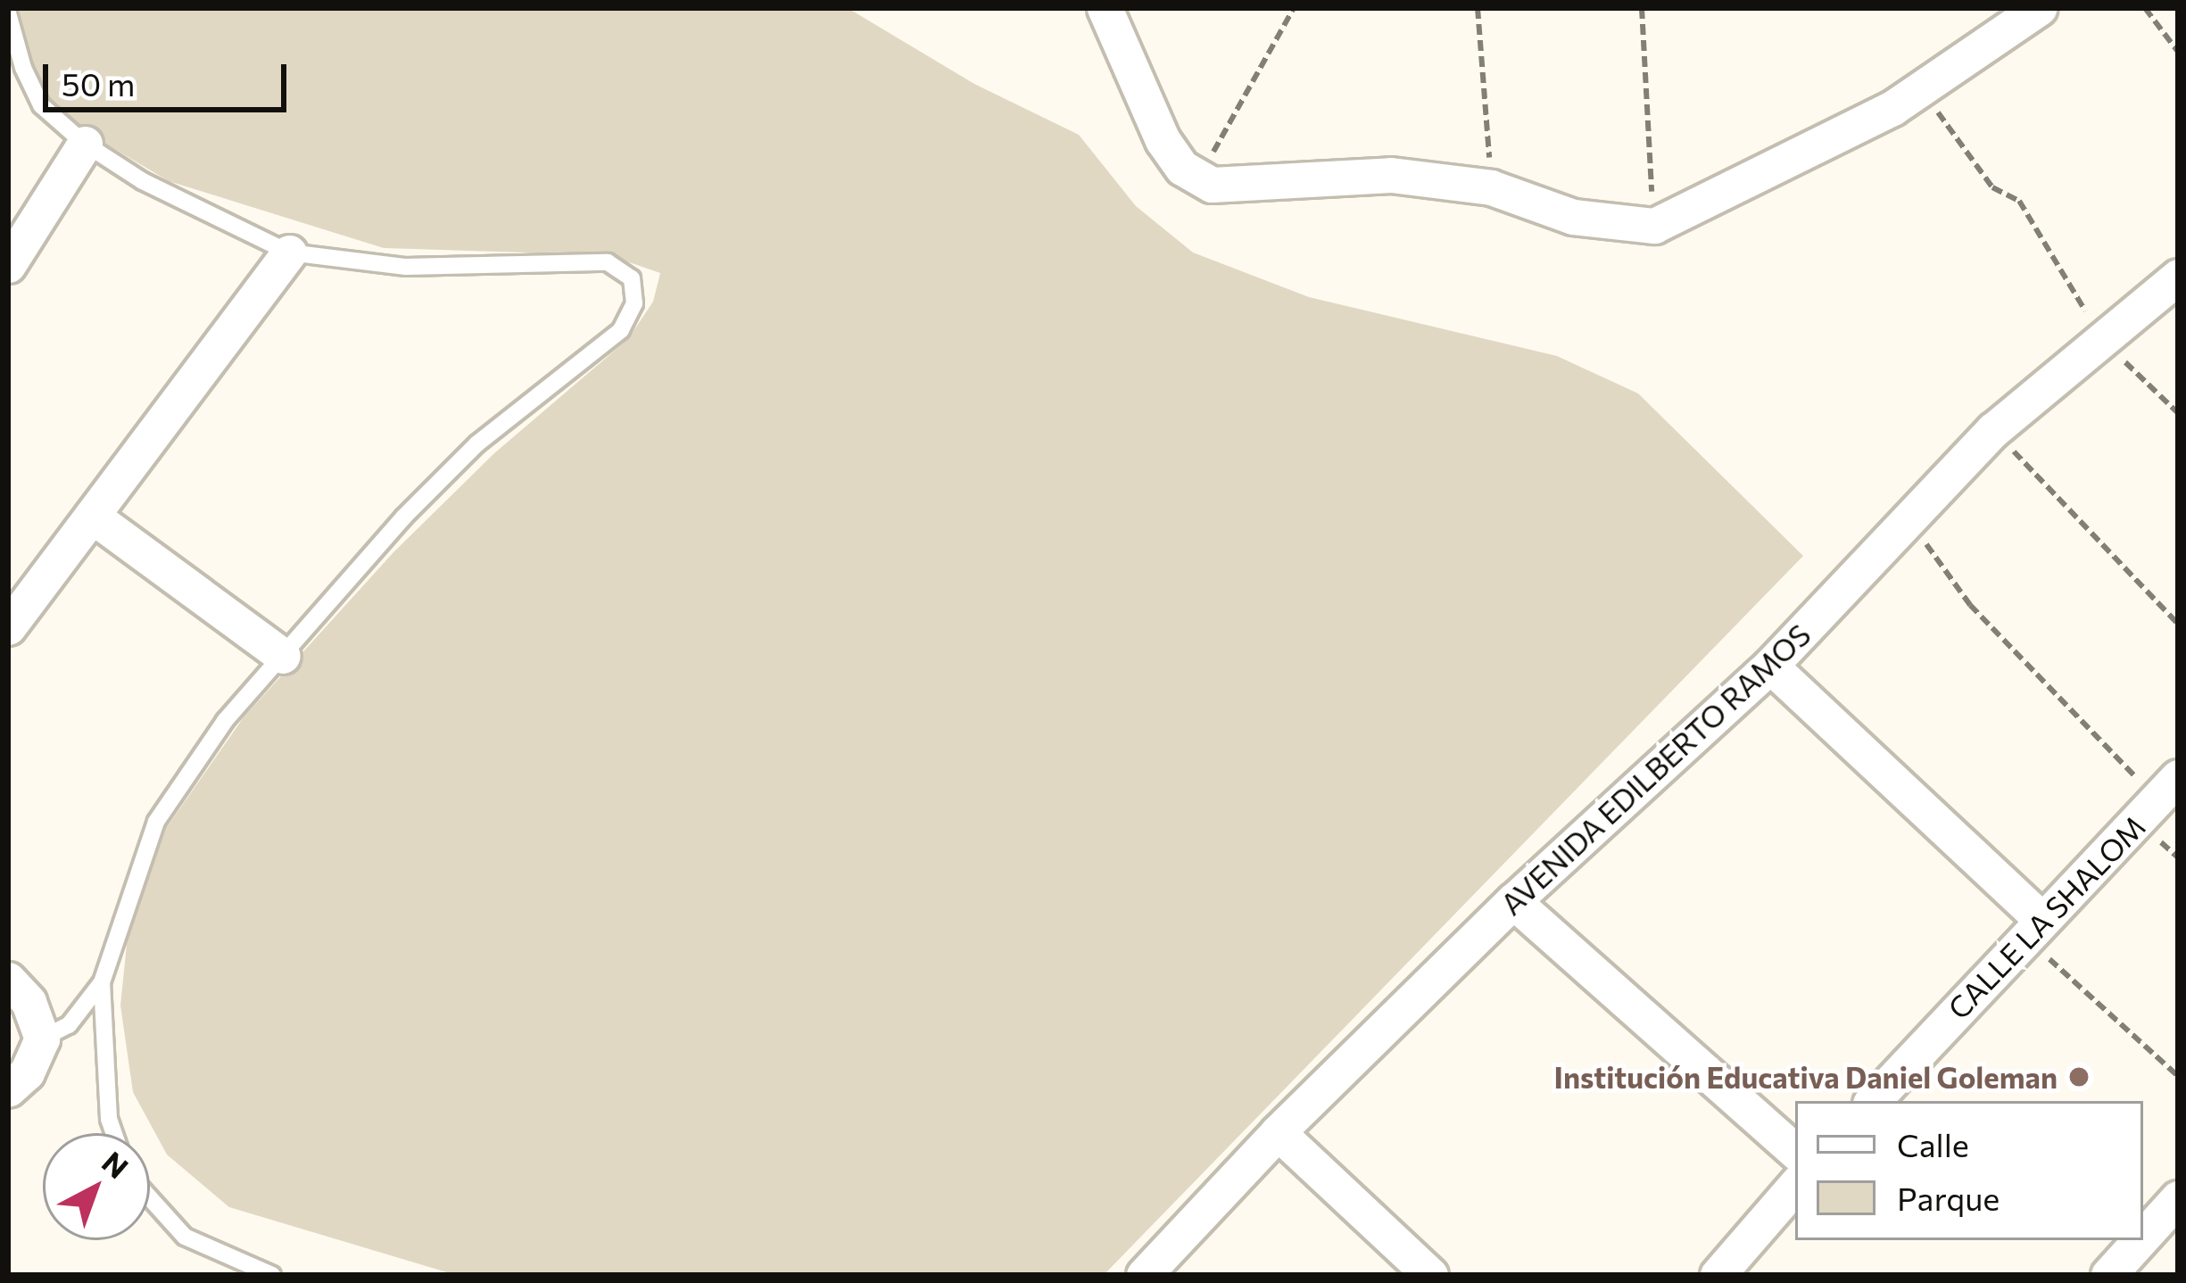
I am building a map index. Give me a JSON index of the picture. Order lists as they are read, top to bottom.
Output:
{
  "streets": {
    "street": ["AVENIDA EDILBERTO RAMOS", "CALLE LA SHALOM"]
  },
  "places": ["Institución Educativa Daniel Goleman"],
  "legend": ["Calle", "Parque"],
  "scale_bar": "50 m",
  "north": "top right"
}
